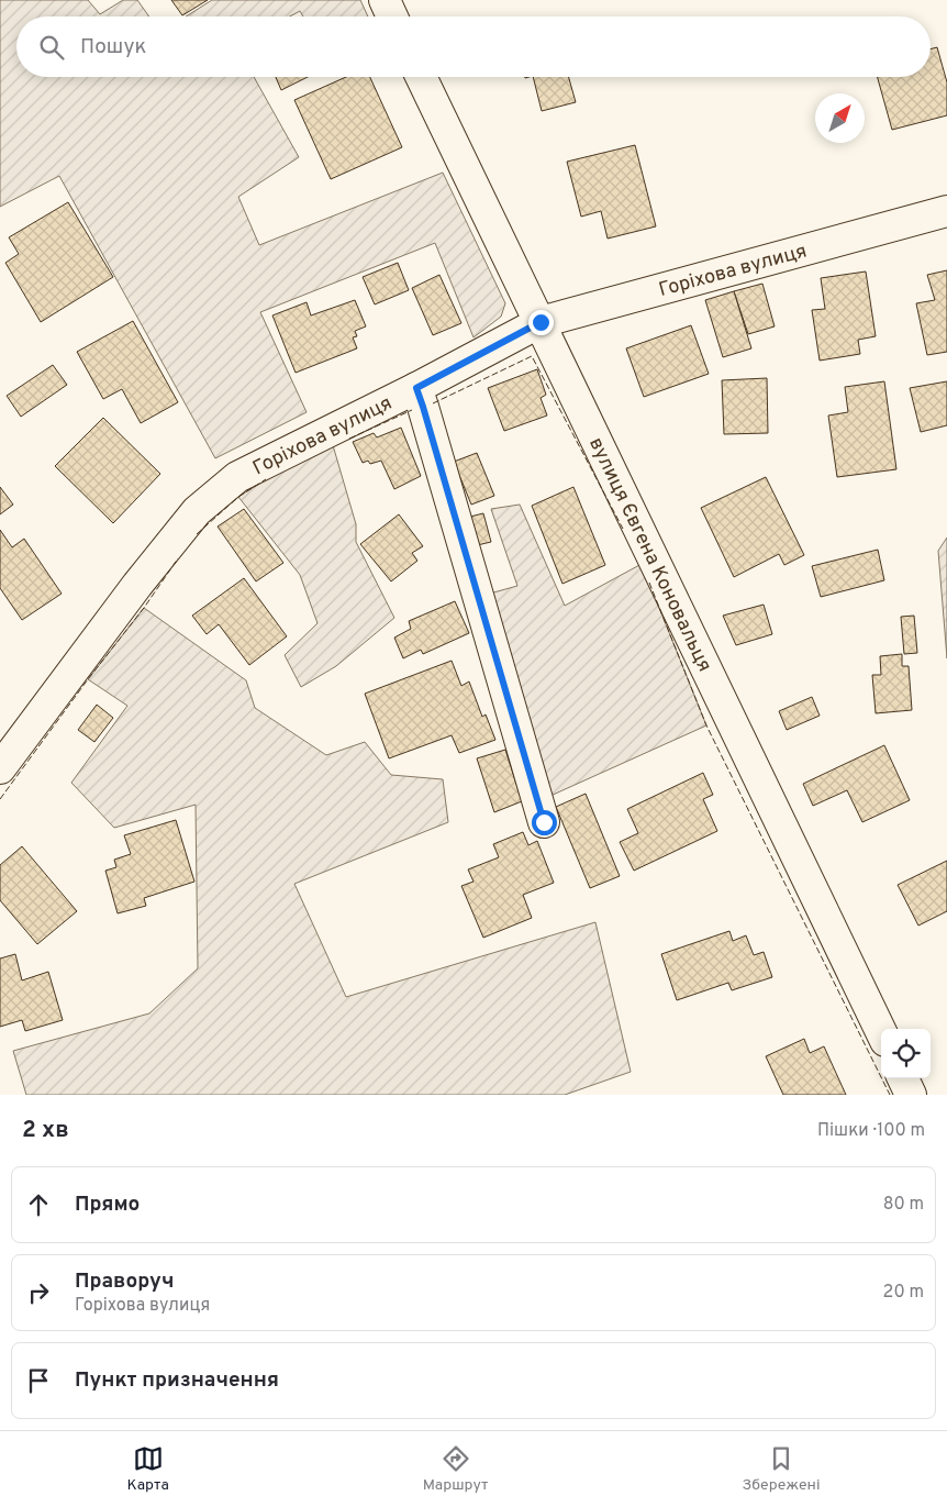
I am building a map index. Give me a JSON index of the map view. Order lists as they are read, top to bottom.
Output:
{
  "streets": {
    "street": ["Горіхова вулиця", "вулиця Євгена Коновальця"]
  },
  "crossings": [
    ["Горіхова вулиця", "вулиця Євгена Коновальця"]
  ],
  "north": "top right",
  "page": {
    "search": "Пошук",
    "heading": ["2 хв", "Пішки · 100 m"],
    "list": [
      ["Прямо", "80 m"],
      ["Праворуч", "Горіхова вулиця", "20 m"],
      "Пункт призначення"
    ],
    "nav": ["Карта", "Маршрут", "Збережені"]
  }
}
